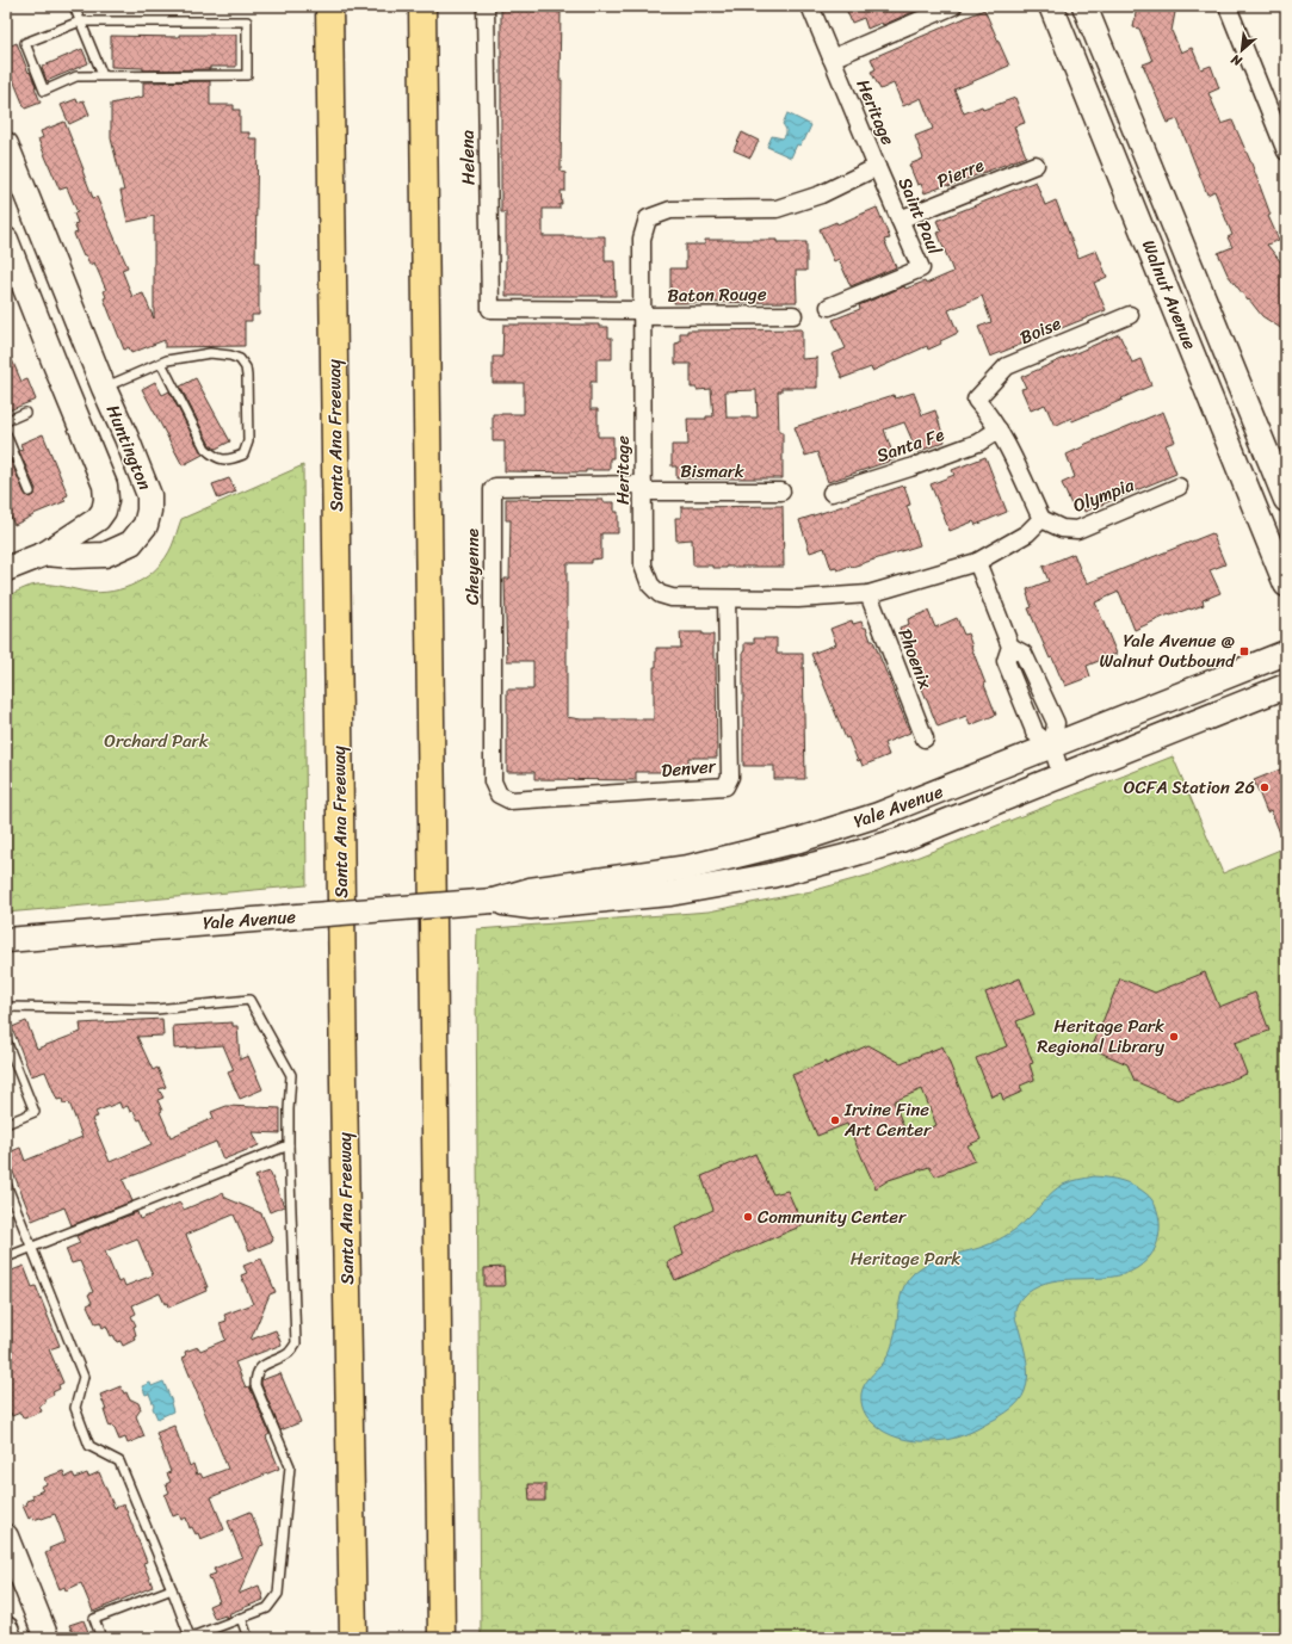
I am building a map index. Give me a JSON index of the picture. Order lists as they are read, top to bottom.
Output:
{
  "streets": {
    "highway": ["Santa Ana Freeway"],
    "main road": ["Walnut Avenue", "Huntington", "Yale Avenue"],
    "street": [
      "Heritage",
      "Helena",
      "Pierre",
      "Saint Paul",
      "Baton Rouge",
      "Boise",
      "Santa Fe",
      "Bismark",
      "Olympia",
      "Cheyenne",
      "Phoenix",
      "Denver"
    ]
  },
  "crossings": [
    ["Heritage", "Saint Paul"],
    ["Heritage", "Baton Rouge"],
    ["Heritage", "Bismark"],
    ["Heritage", "Olympia"],
    ["Heritage", "Cheyenne"],
    ["Heritage", "Phoenix"],
    ["Heritage", "Denver"],
    ["Helena", "Baton Rouge"],
    ["Pierre", "Saint Paul"],
    ["Boise", "Santa Fe"],
    ["Bismark", "Cheyenne"],
    ["Cheyenne", "Denver"]
  ],
  "parks": ["Orchard Park", "Heritage Park"],
  "places": {
    "transit": ["Yale Avenue @ Walnut Outbound"],
    "other": [
      "OCFA Station 26",
      "Heritage Park Regional Library",
      "Irvine Fine Art Center",
      "Community Center"
    ]
  },
  "north": "bottom left"
}
